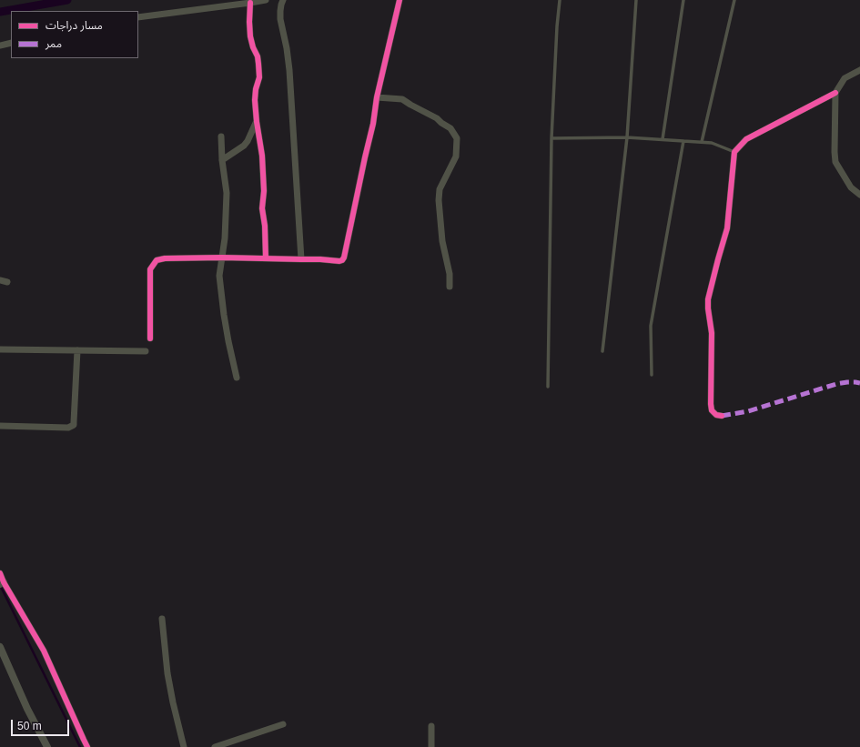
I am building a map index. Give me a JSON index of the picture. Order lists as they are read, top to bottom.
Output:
{
  "legend": ["مسار دراجات", "ممر"],
  "scale_bar": "50 m"
}
